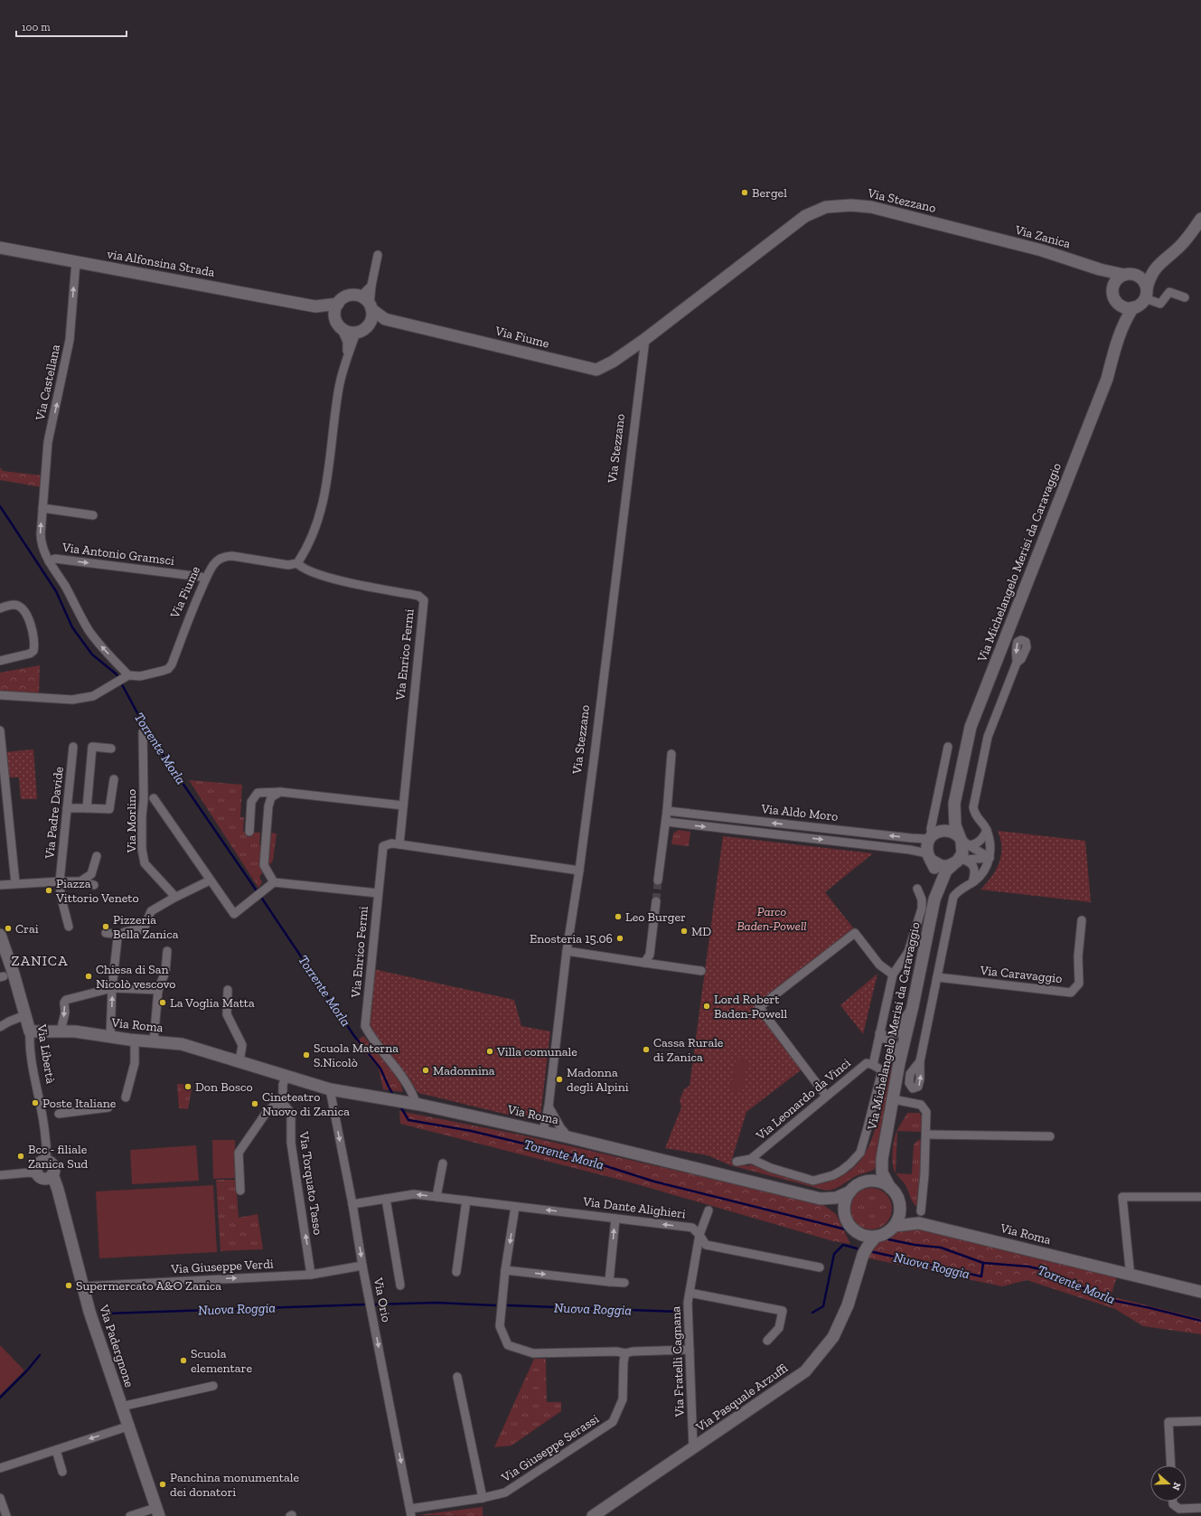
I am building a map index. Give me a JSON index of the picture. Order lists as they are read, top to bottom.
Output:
{
  "streets": {
    "street": [
      "Via Stezzano",
      "Via Zanica",
      "via Alfonsina Strada",
      "Via Fiume",
      "Via Castellana",
      "Via Antonio Gramsci",
      "Via Michelangelo Merisi da Caravaggio",
      "Via Enrico Fermi",
      "Via Padre Davide",
      "Via Aldo Moro",
      "Via Morlino",
      "Via Caravaggio",
      "Via Roma",
      "Via Libertà",
      "Via Leonardo da Vinci",
      "Via Torquato Tasso",
      "Via Dante Alighieri",
      "Via Giuseppe Verdi",
      "Via Orio",
      "Via Padergnone",
      "Via Fratelli Cagnana",
      "Via Pasquale Arzuffi",
      "Via Giuseppe Serassi"
    ]
  },
  "crossings": [
    ["Via Stezzano", "Via Zanica"],
    ["Via Stezzano", "Via Fiume"],
    ["Via Stezzano", "Via Enrico Fermi"],
    ["Via Stezzano", "Via Roma"],
    ["Via Zanica", "Via Michelangelo Merisi da Caravaggio"],
    ["via Alfonsina Strada", "Via Castellana"],
    ["Via Fiume", "Via Castellana"],
    ["Via Fiume", "Via Antonio Gramsci"],
    ["Via Fiume", "Via Enrico Fermi"],
    ["Via Castellana", "Via Antonio Gramsci"],
    ["Via Michelangelo Merisi da Caravaggio", "Via Aldo Moro"],
    ["Via Michelangelo Merisi da Caravaggio", "Via Roma"],
    ["Via Michelangelo Merisi da Caravaggio", "Via Leonardo da Vinci"],
    ["Via Michelangelo Merisi da Caravaggio", "Via Pasquale Arzuffi"],
    ["Via Enrico Fermi", "Via Roma"],
    ["Via Roma", "Via Libertà"],
    ["Via Roma", "Via Torquato Tasso"],
    ["Via Roma", "Via Orio"],
    ["Via Roma", "Via Pasquale Arzuffi"],
    ["Via Libertà", "Via Padergnone"],
    ["Via Torquato Tasso", "Via Giuseppe Verdi"],
    ["Via Dante Alighieri", "Via Orio"],
    ["Via Dante Alighieri", "Via Fratelli Cagnana"],
    ["Via Giuseppe Verdi", "Via Orio"],
    ["Via Giuseppe Verdi", "Via Padergnone"],
    ["Via Orio", "Via Giuseppe Serassi"],
    ["Via Fratelli Cagnana", "Via Pasquale Arzuffi"]
  ],
  "one_way": ["Via Castellana", "Via Torquato Tasso", "Via Giuseppe Verdi"],
  "districts": ["ZANICA"],
  "water": ["Torrente Morla", "Nuova Roggia"],
  "parks": ["Parco Baden-Powell"],
  "places": [
    "Bergel",
    "Piazza Vittorio Veneto",
    "Leo Burger",
    "Pizzeria Bella Zanica",
    "Crai",
    "MD",
    "Enosteria 15.06",
    "Chiesa di San Nicolò vescovo",
    "La Voglia Matta",
    "Lord Robert Baden-Powell",
    "Cassa Rurale di Zanica",
    "Villa comunale",
    "Scuola Materna S.Nicolò",
    "Madonnina",
    "Madonna degli Alpini",
    "Don Bosco",
    "Poste Italiane",
    "Cineteatro Nuovo di Zanica",
    "Bcc - filiale Zanica Sud",
    "Supermercato A&O Zanica",
    "Scuola elementare",
    "Panchina monumentale dei donatori"
  ],
  "scale_bar": "100 m",
  "north": "right"
}
